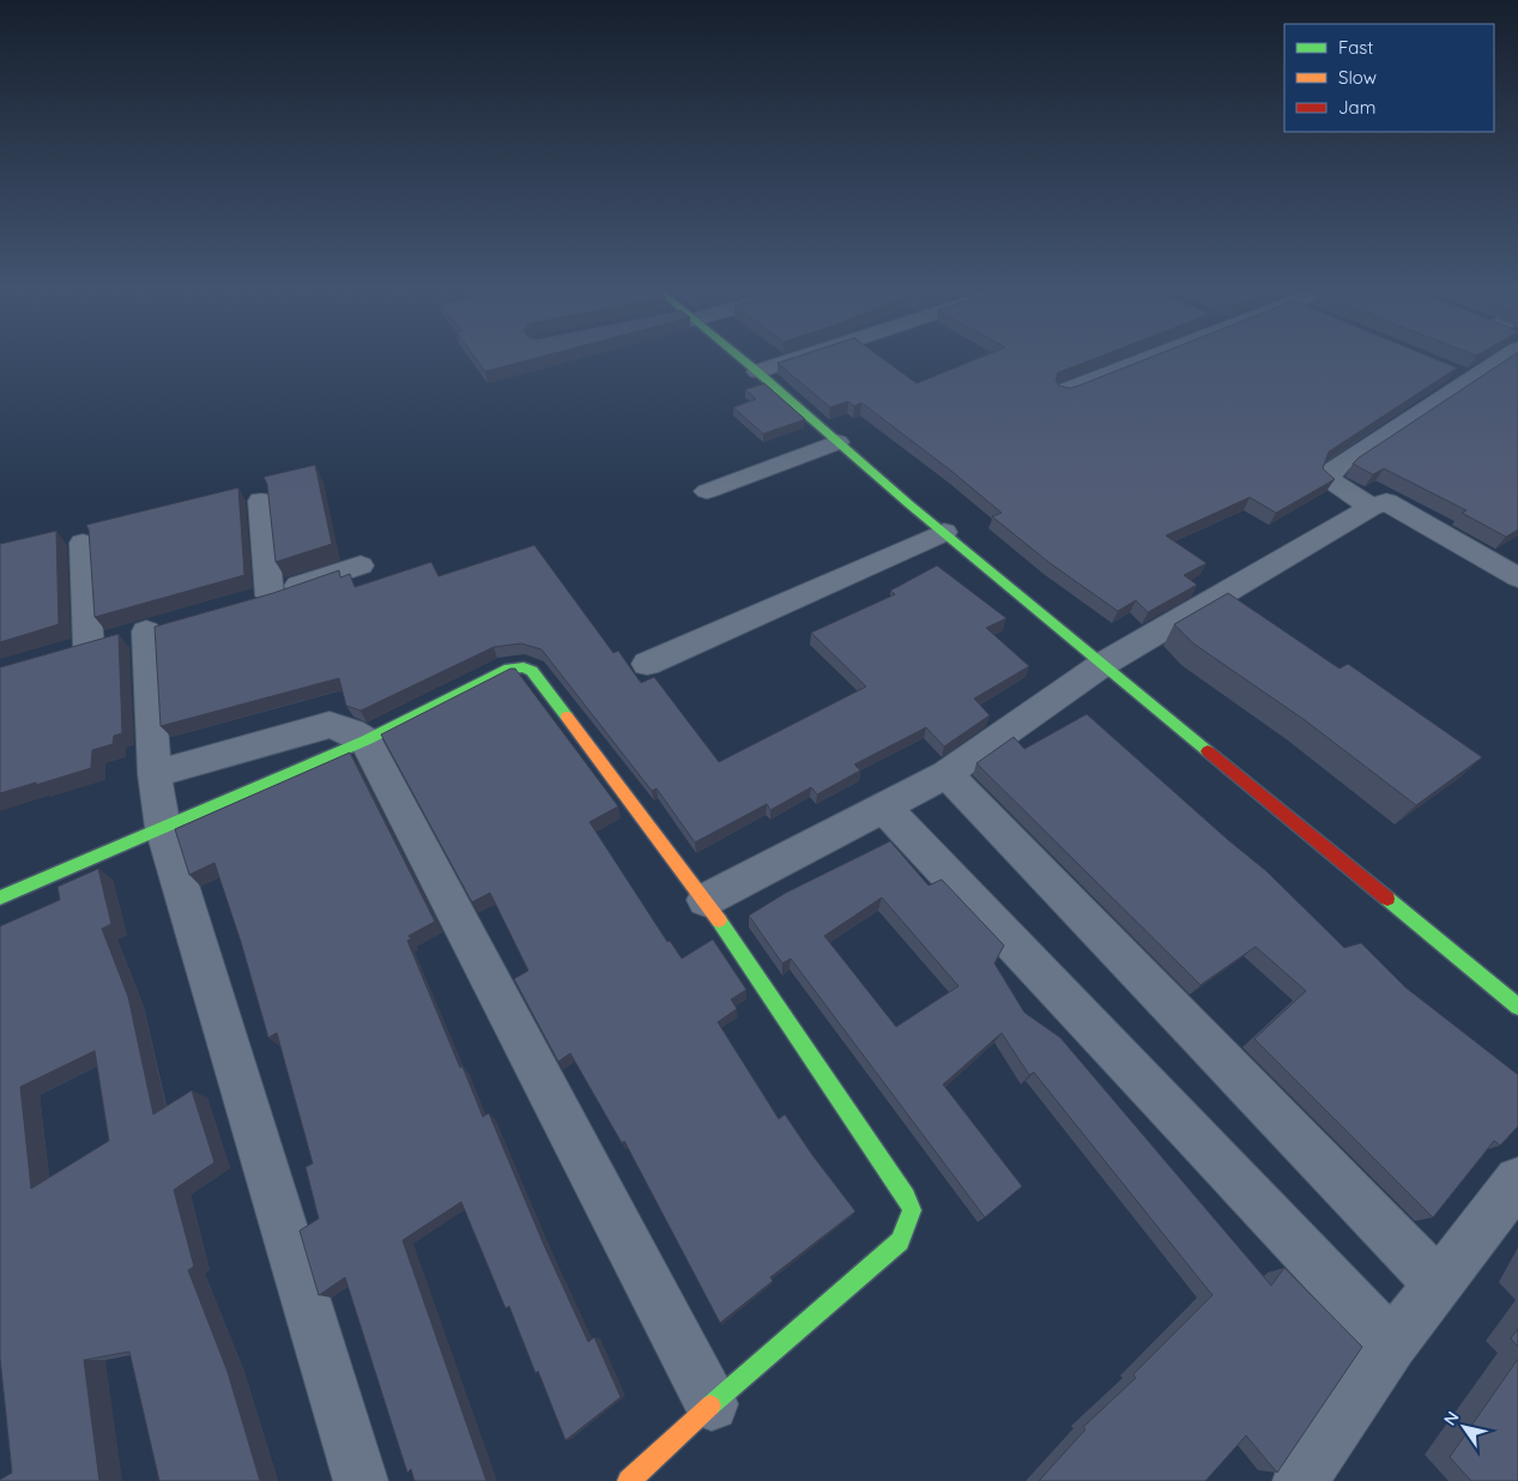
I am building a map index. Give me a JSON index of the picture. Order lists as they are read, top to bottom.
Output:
{
  "legend": ["Fast", "Slow", "Jam"],
  "north": "top left"
}
